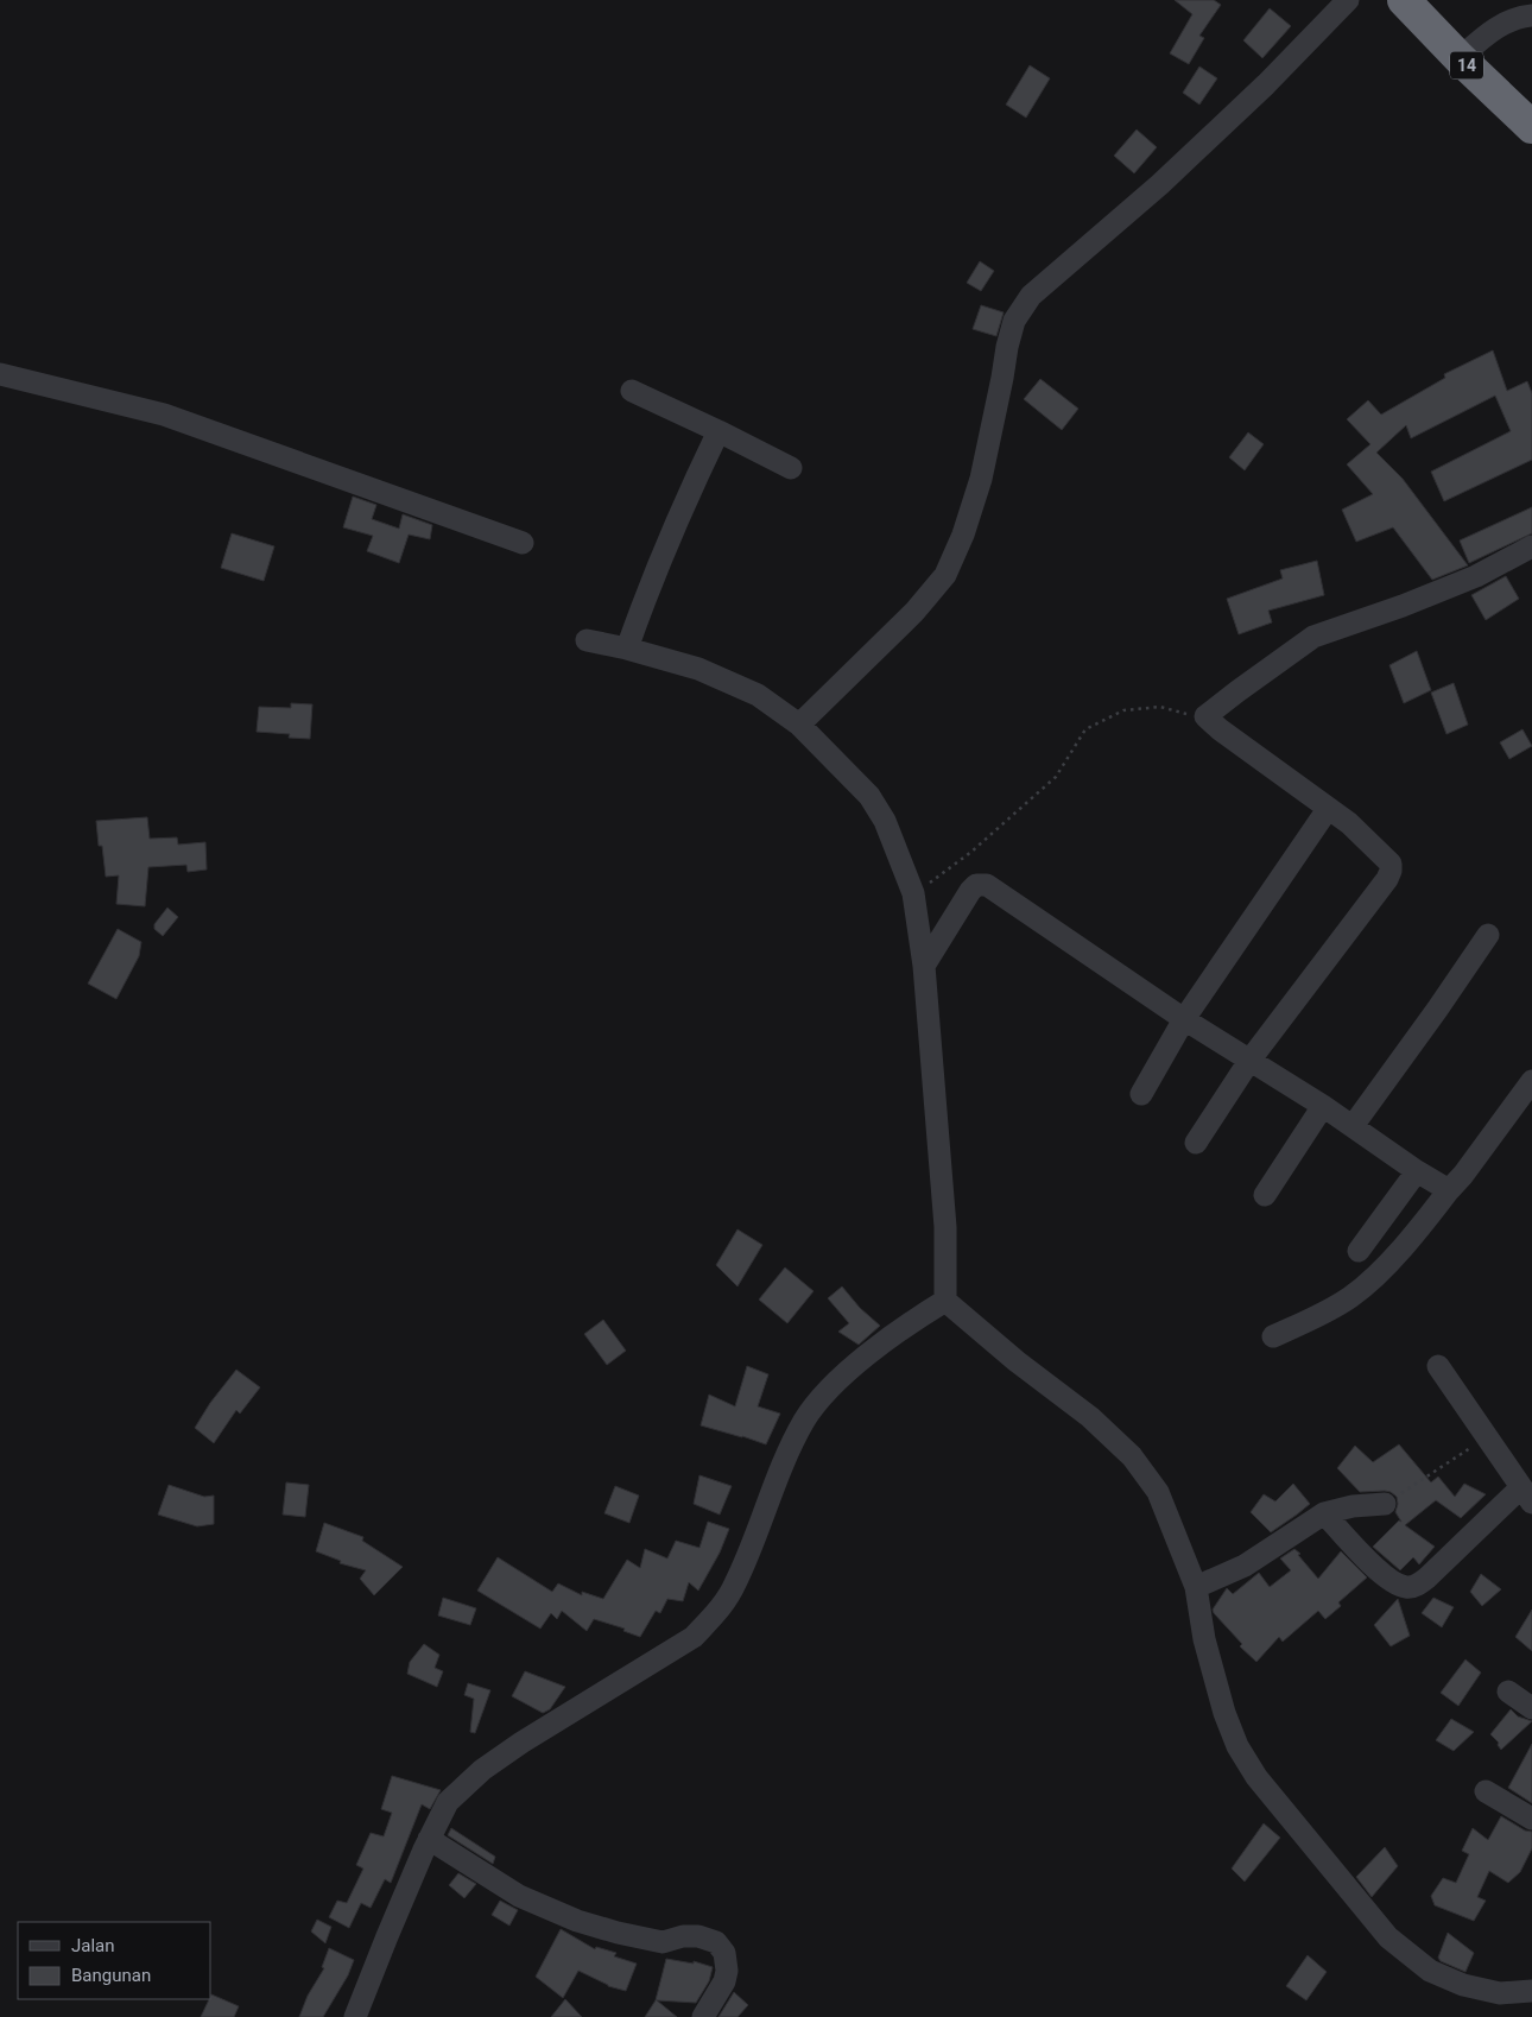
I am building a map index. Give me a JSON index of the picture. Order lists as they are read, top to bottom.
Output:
{
  "streets": {
    "highway": ["14"]
  },
  "legend": ["Jalan", "Bangunan"]
}
